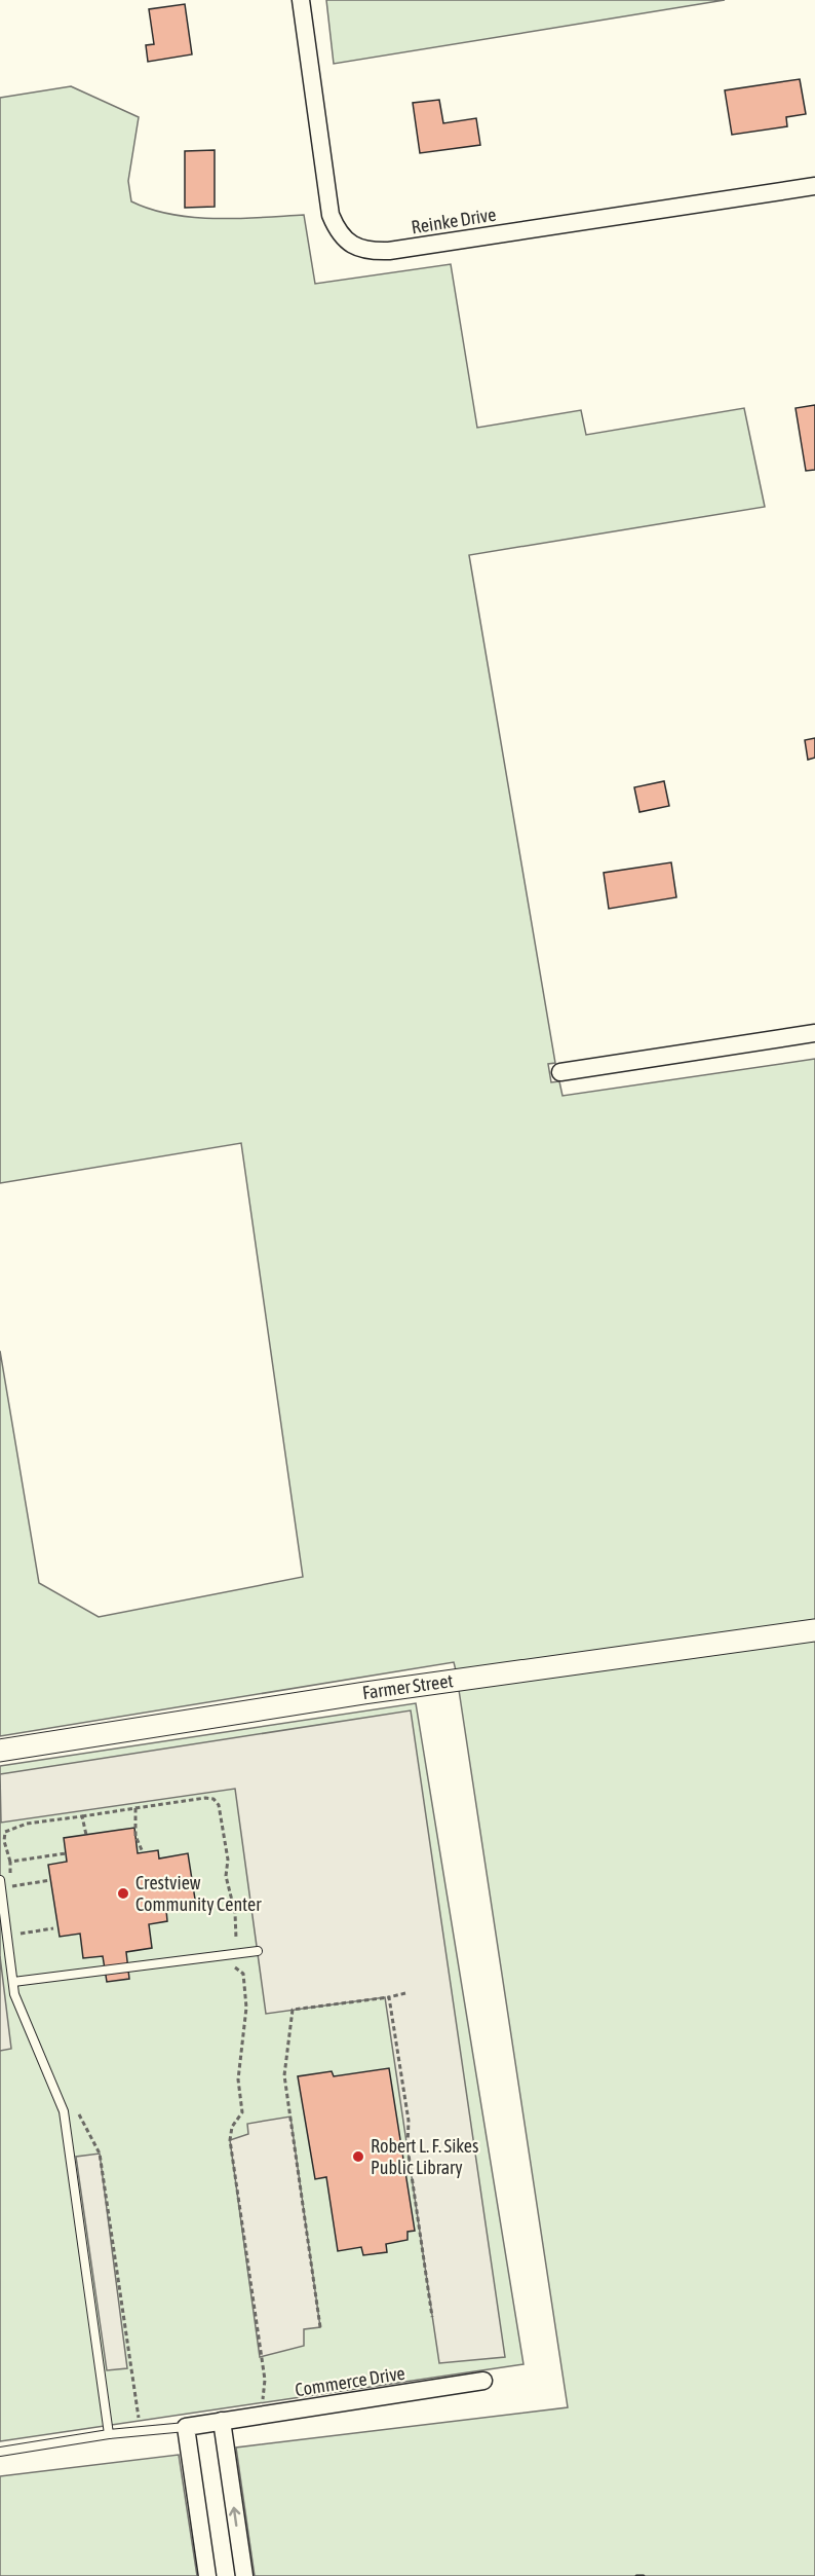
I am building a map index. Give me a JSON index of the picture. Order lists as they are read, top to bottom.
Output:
{
  "streets": {
    "street": ["Reinke Drive", "Farmer Street", "Commerce Drive"]
  },
  "places": ["Crestview Community Center", "Robert L. F. Sikes Public Library"]
}
